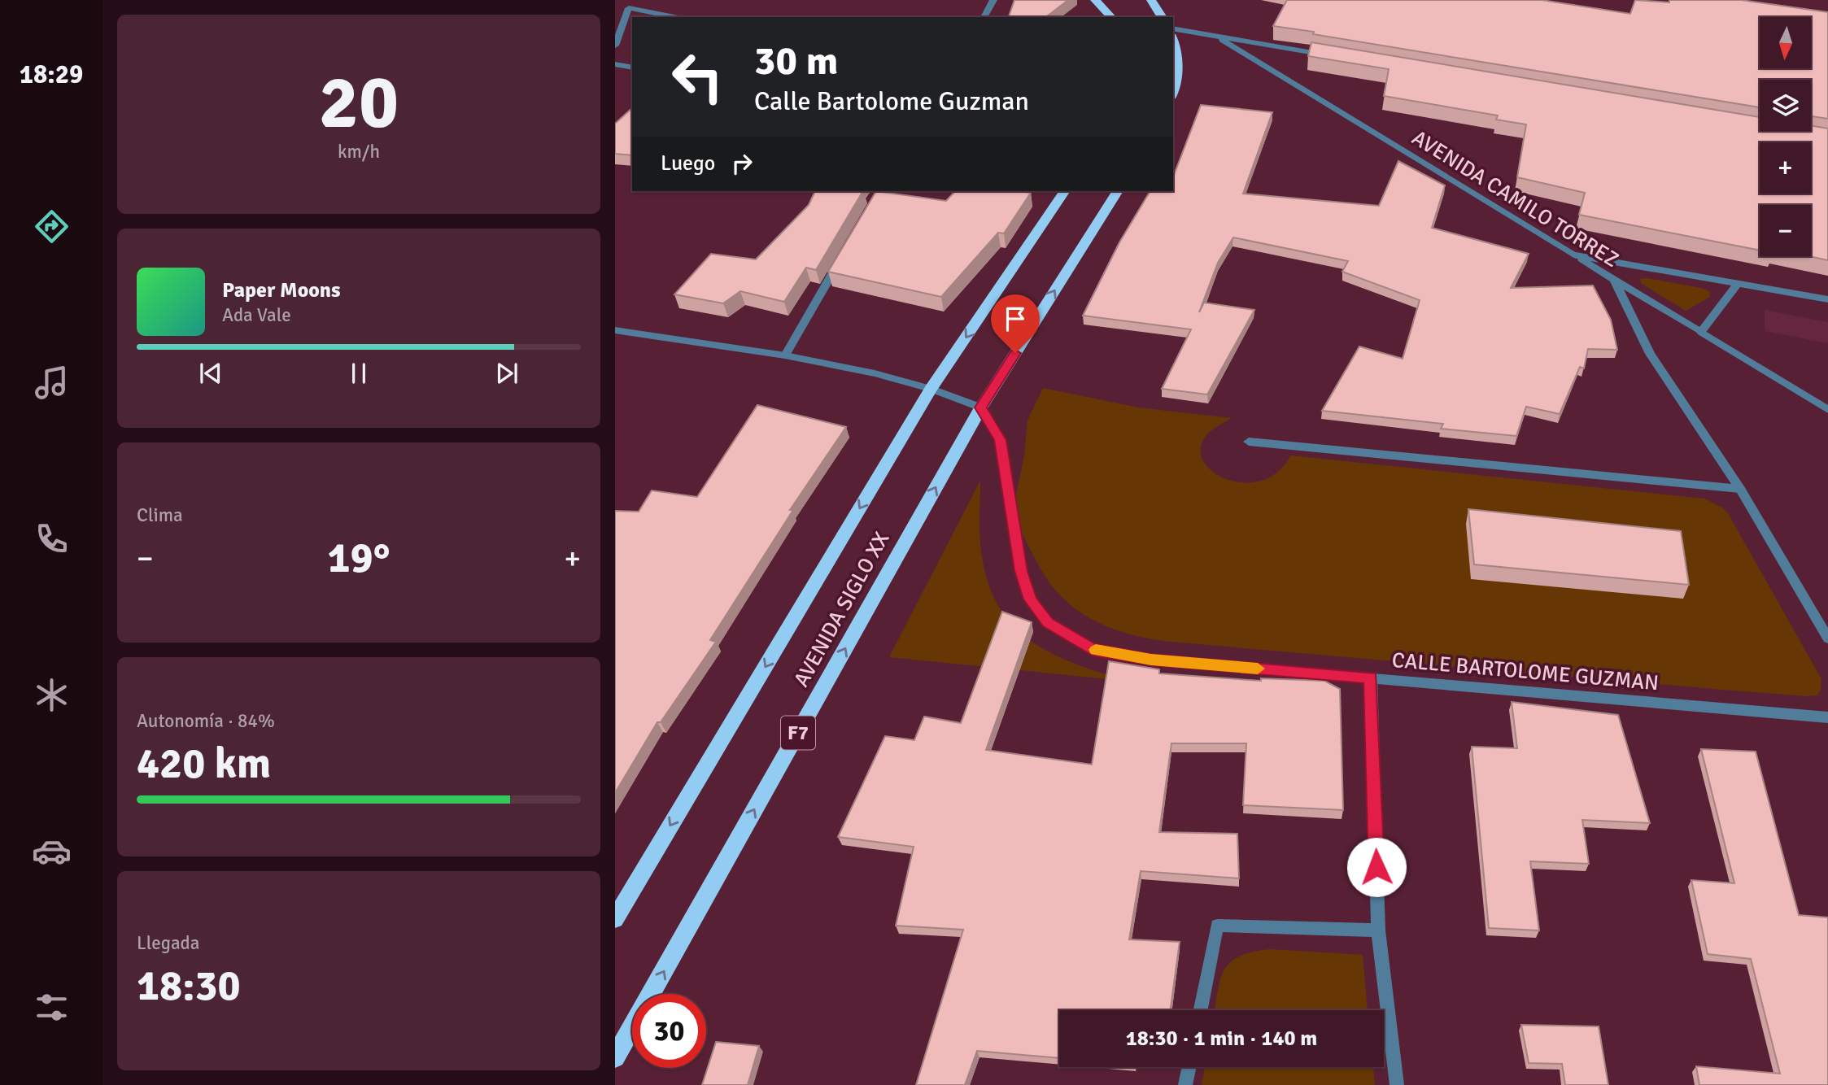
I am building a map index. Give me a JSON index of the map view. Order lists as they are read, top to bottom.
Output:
{
  "streets": {
    "highway": ["AVENIDA SIGLO XX", "F7"],
    "street": ["AVENIDA CAMILO TORREZ", "CALLE BARTOLOME GUZMAN"]
  },
  "crossings": [
    ["AVENIDA SIGLO XX", "CALLE BARTOLOME GUZMAN"]
  ],
  "north": "bottom",
  "page": {
    "tabs": "18:29",
    "tile": [
      ["20", "km/h"],
      "Clima",
      ["Autonomía · 84%", "420 km"],
      ["Llegada", "18:30"]
    ],
    "map_buttons": ["+", "−"],
    "turn": ["30 m", "Calle Bartolome Guzman"],
    "then": "Luego",
    "song": ["Paper Moons", "Ada Vale"],
    "heat": ["−", "19°", "+"],
    "limit": "30",
    "trip": "18:30 · 1 min · 140 m"
  }
}
